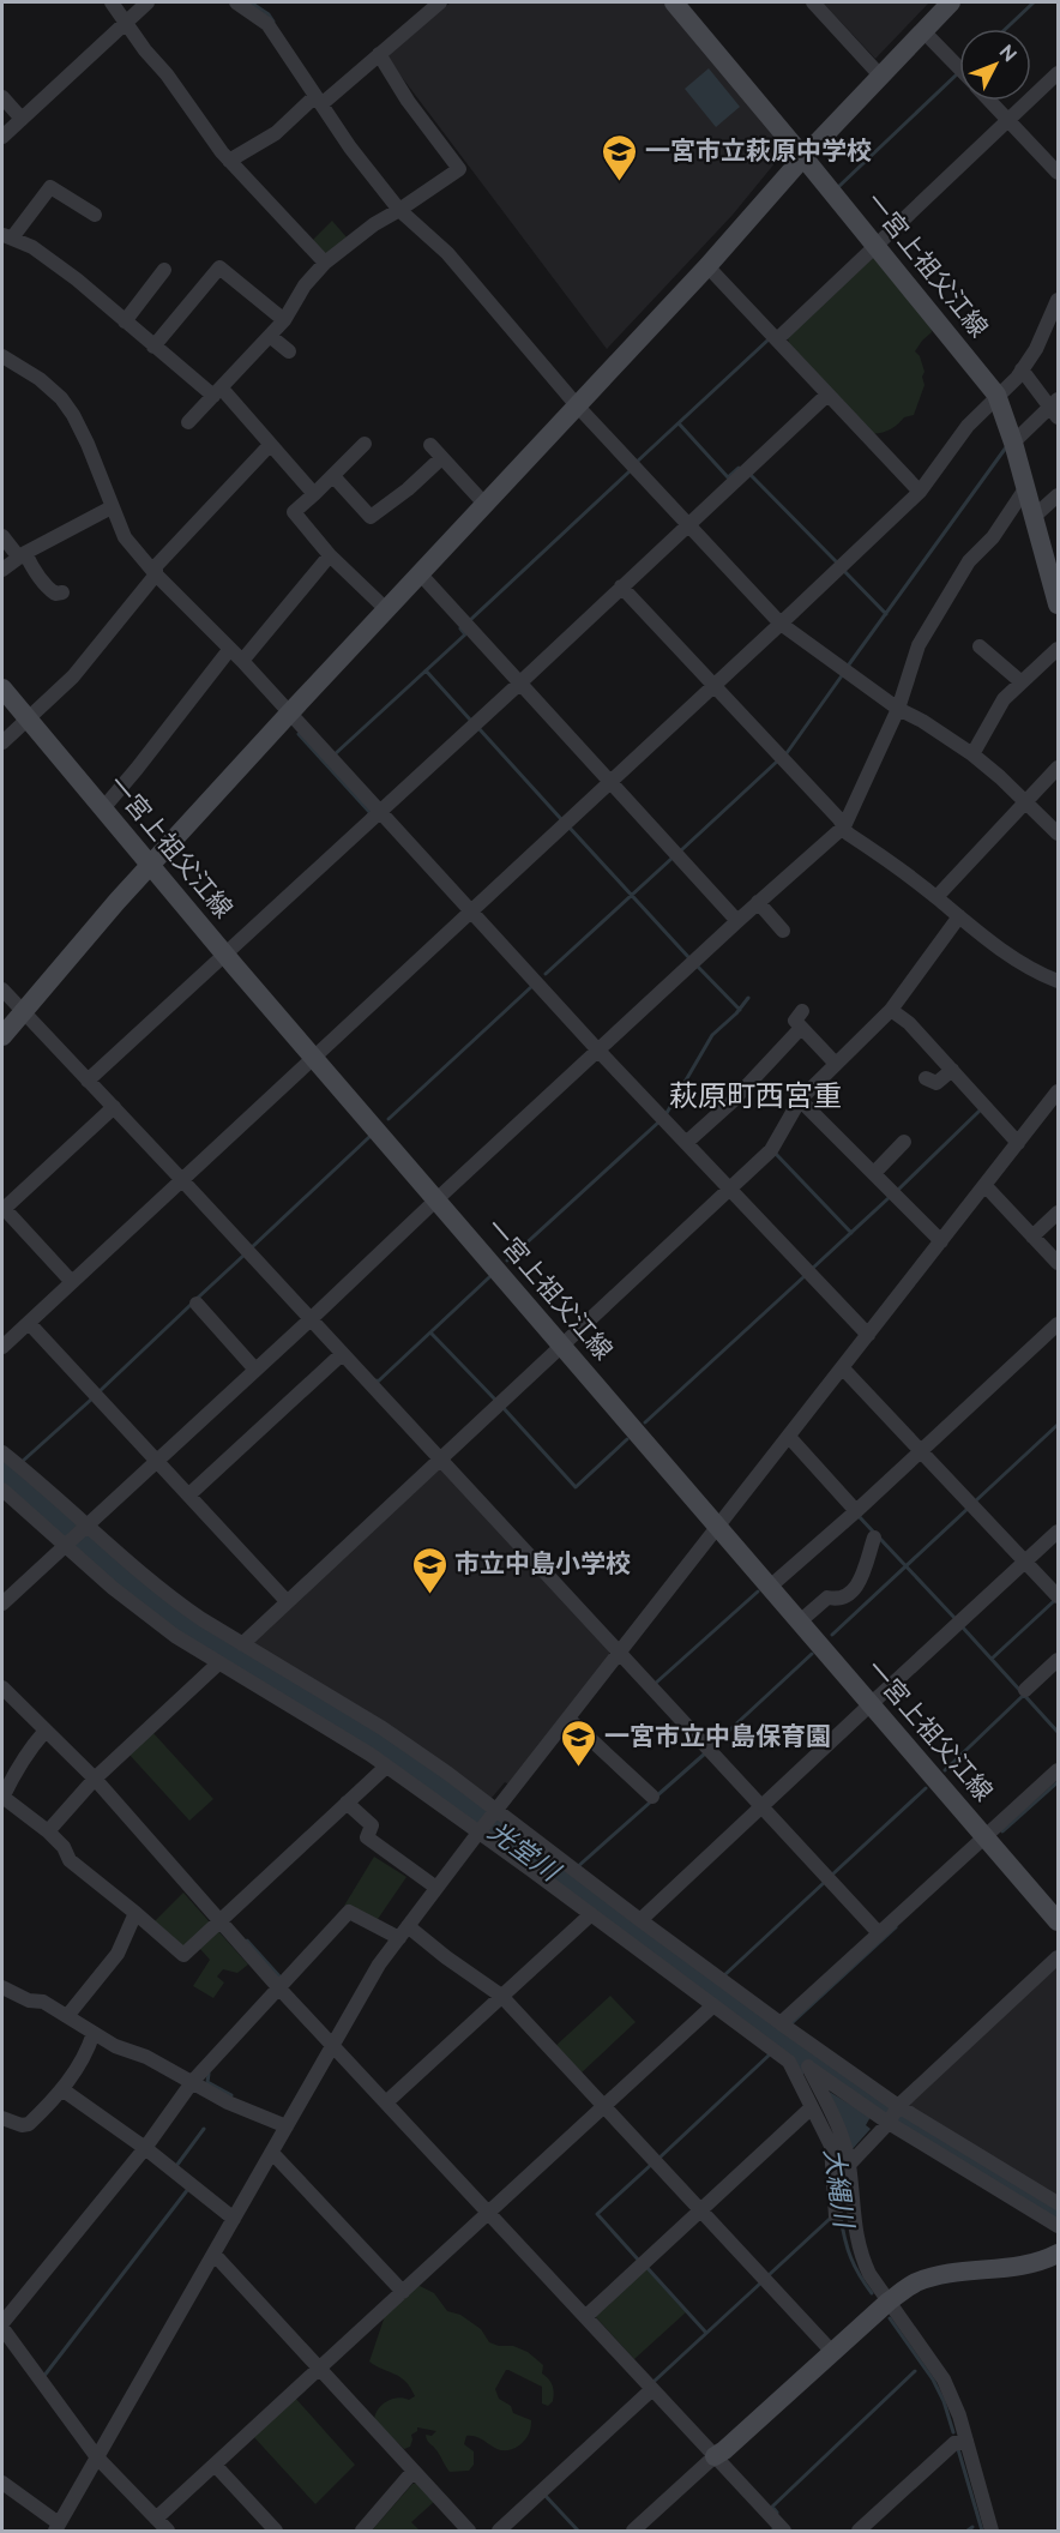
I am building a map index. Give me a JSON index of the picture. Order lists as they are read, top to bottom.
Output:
{
  "streets": {
    "main road": ["一宮上祖父江線"]
  },
  "districts": ["萩原町西宮重"],
  "water": ["光堂川", "大縄川"],
  "places": {
    "school or university": ["一宮市立萩原中学校", "市立中島小学校", "一宮市立中島保育園"]
  },
  "north": "top right"
}
